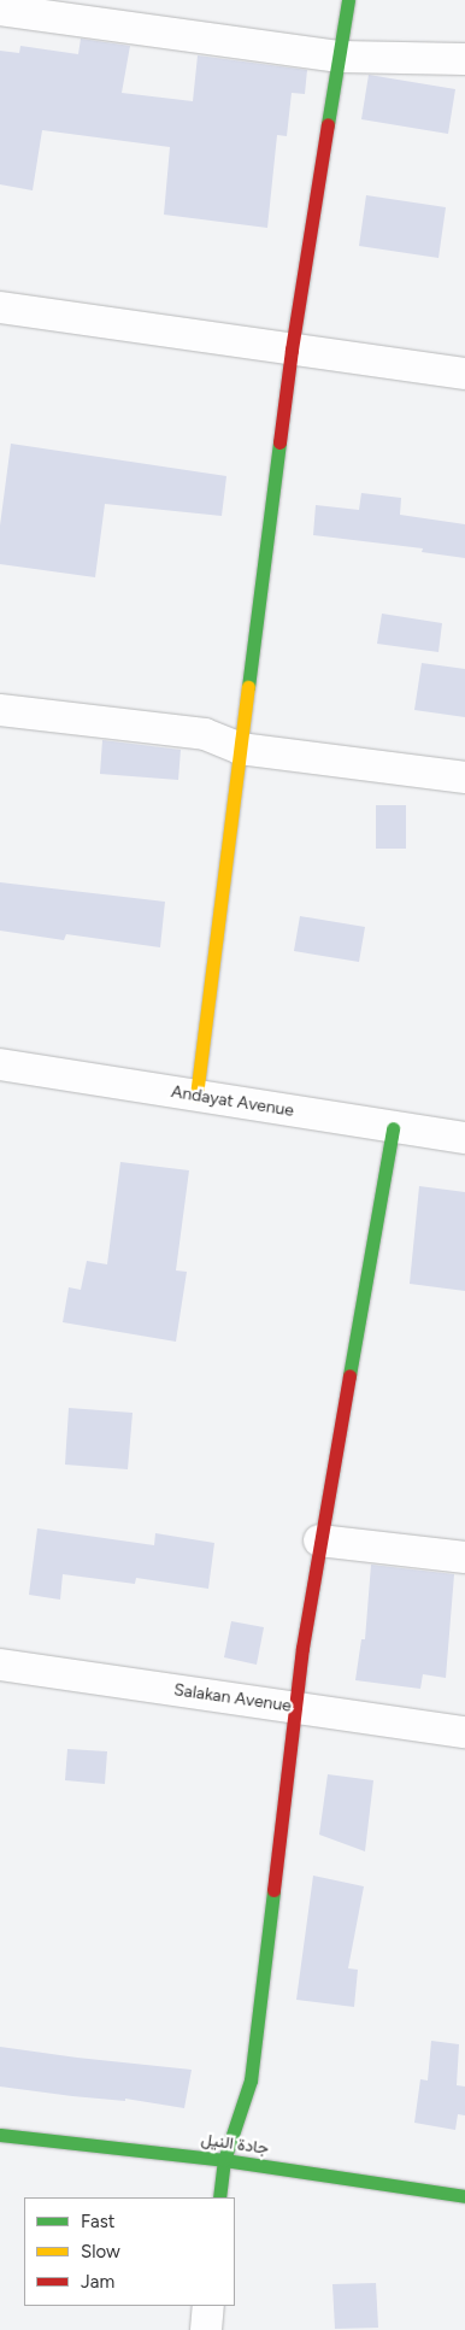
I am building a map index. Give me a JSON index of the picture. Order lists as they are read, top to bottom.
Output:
{
  "streets": {
    "street": ["Andayat Avenue", "Salakan Avenue", "جادة النيل"]
  },
  "legend": ["Fast", "Slow", "Jam"]
}
